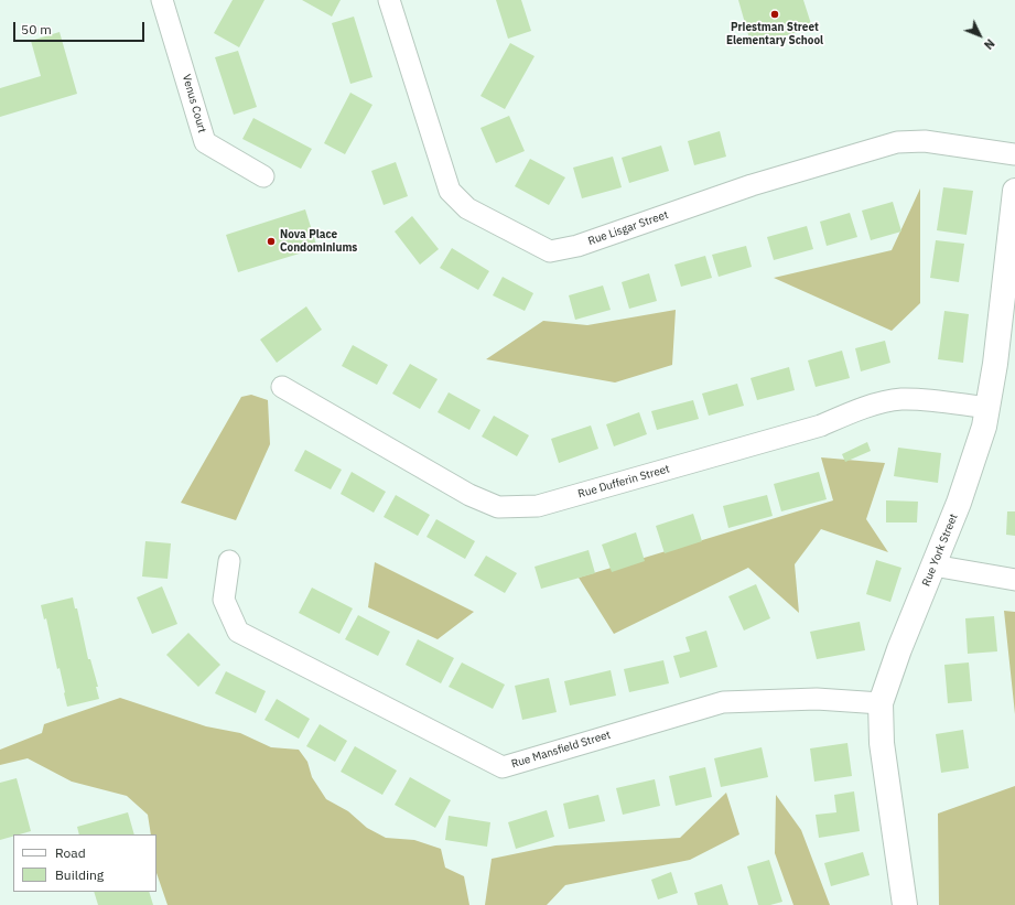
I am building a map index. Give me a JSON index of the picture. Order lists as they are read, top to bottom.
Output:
{
  "streets": {
    "street": [
      "Venus Court",
      "Rue Lisgar Street",
      "Rue Dufferin Street",
      "Rue York Street",
      "Rue Mansfield Street"
    ]
  },
  "crossings": [
    ["Rue Dufferin Street", "Rue York Street"],
    ["Rue York Street", "Rue Mansfield Street"]
  ],
  "places": ["Priestman Street Elementary School", "Nova Place Condominiums"],
  "legend": ["Road", "Building"],
  "scale_bar": "50 m",
  "north": "bottom right"
}
